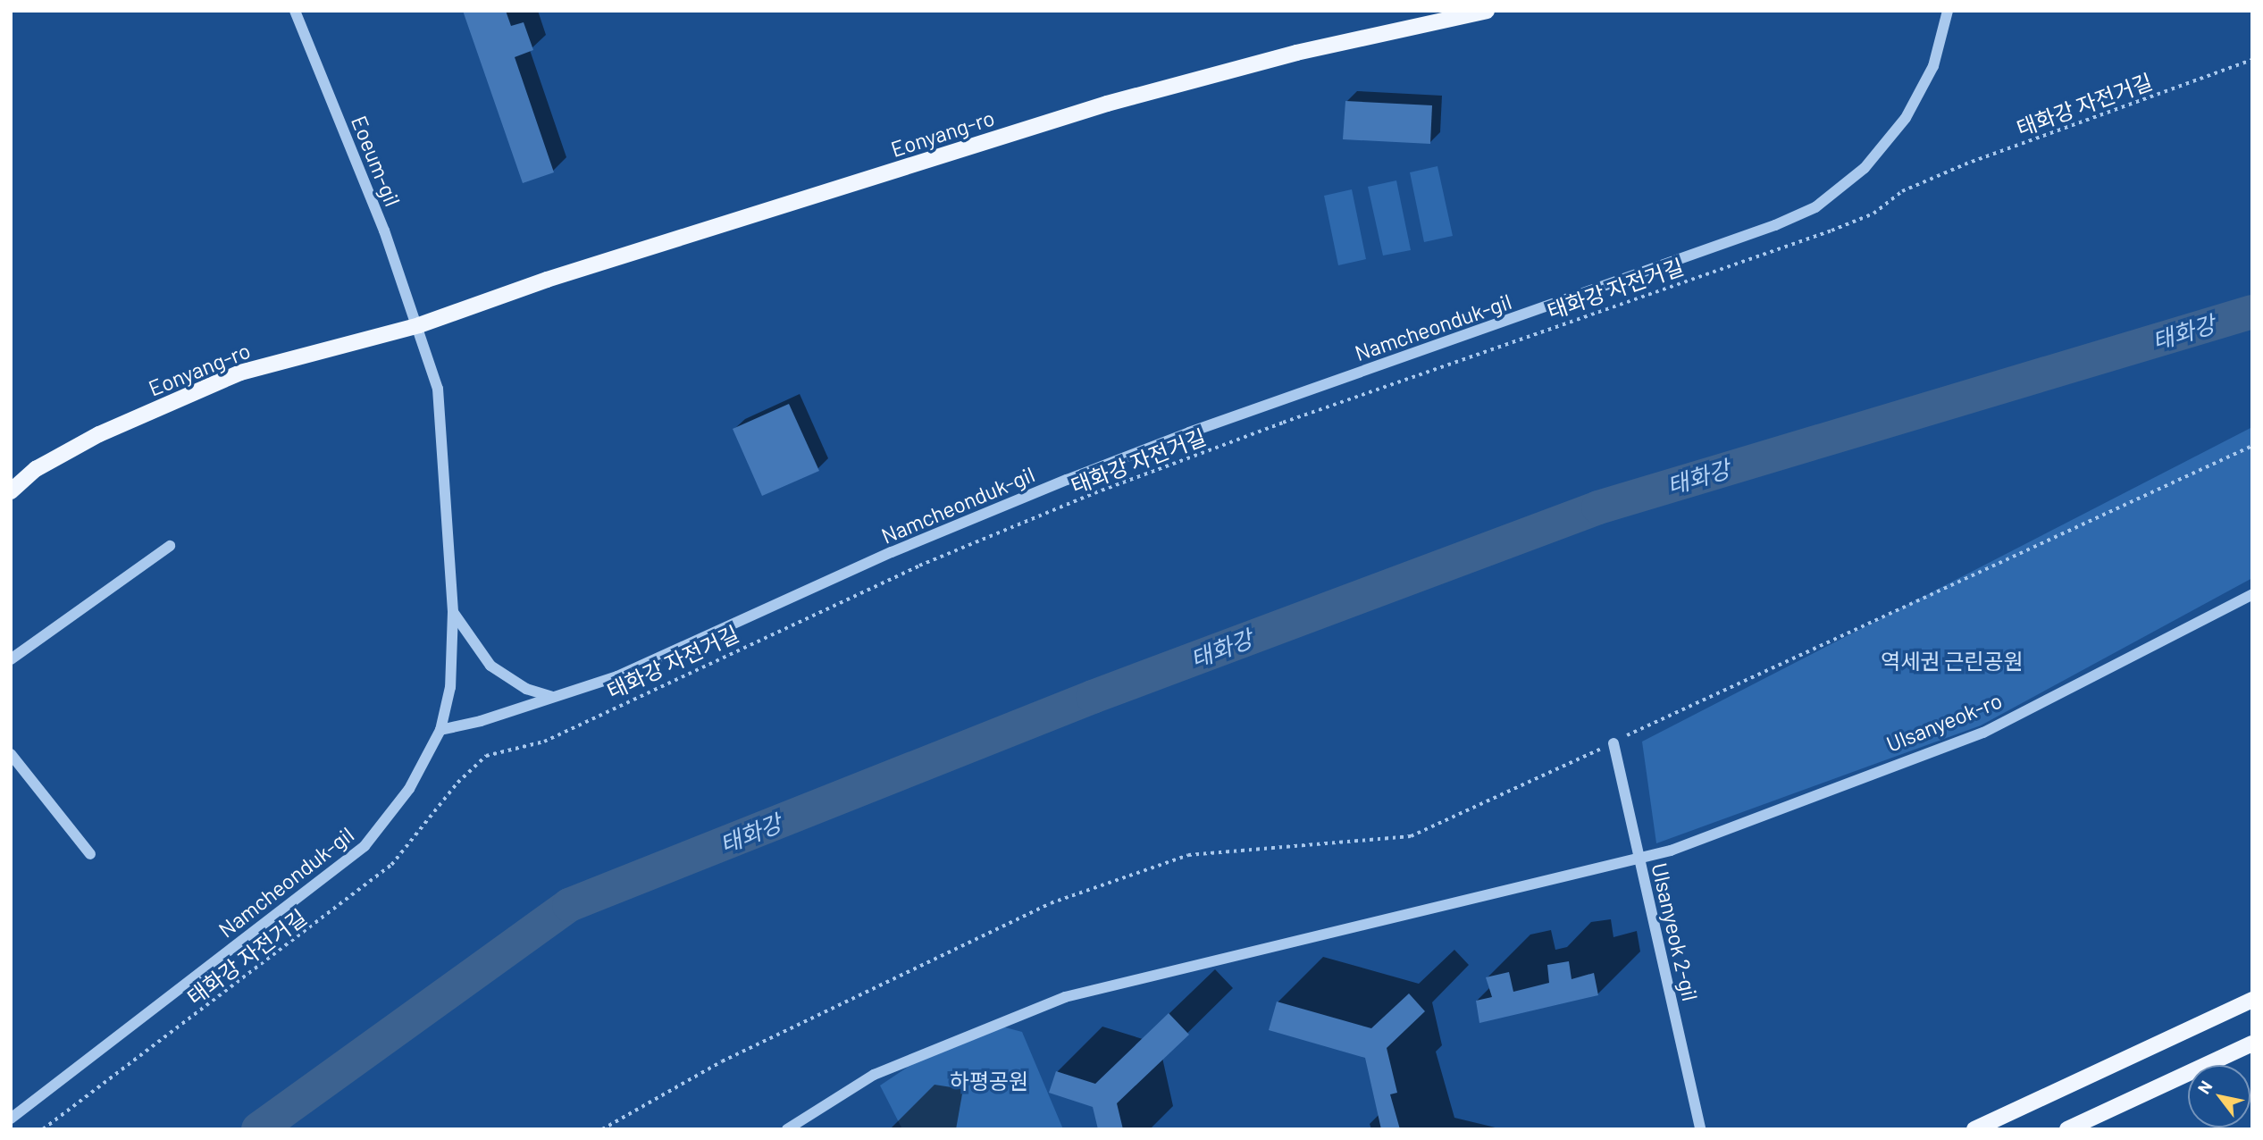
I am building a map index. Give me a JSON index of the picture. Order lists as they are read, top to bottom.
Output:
{
  "streets": {
    "main road": ["Eonyang-ro"],
    "street": [
      "Eoeum-gil",
      "Namcheonduk-gil",
      "Ulsanyeok-ro",
      "Ulsanyeok 2-gil"
    ],
    "path": ["태화강 자전거길"]
  },
  "crossings": [
    ["Eonyang-ro", "Eoeum-gil"],
    ["Ulsanyeok-ro", "Ulsanyeok 2-gil"]
  ],
  "water": ["태화강"],
  "parks": ["역세권 근린공원", "하평공원"],
  "north": "top left"
}
